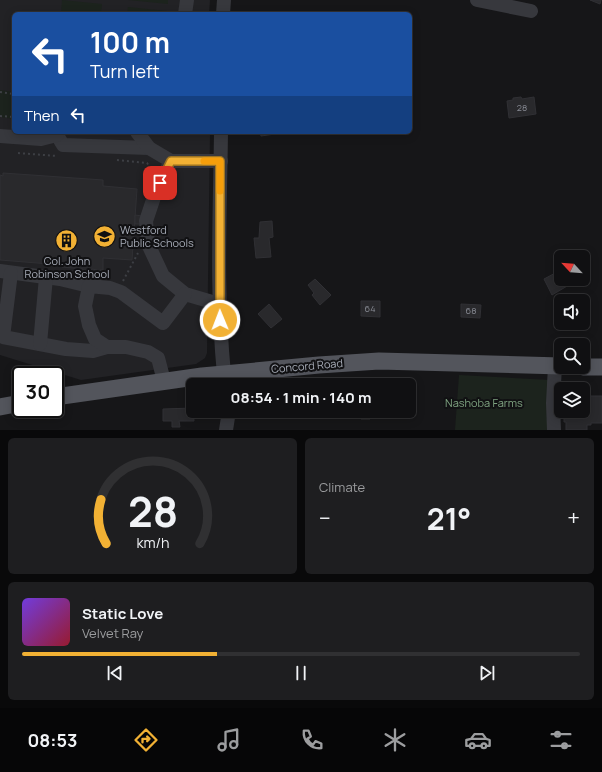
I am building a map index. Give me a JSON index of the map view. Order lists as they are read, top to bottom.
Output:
{
  "streets": {
    "main road": ["Concord Road"]
  },
  "parks": ["Nashoba Farms"],
  "places": {
    "school or university": ["Westford Public Schools"],
    "building": ["Col. John Robinson School"]
  },
  "house_numbers": ["28", "64", "68"],
  "north": "top left",
  "page": {
    "turn": ["100 m", "Turn left"],
    "then": "Then",
    "limit": "30",
    "trip": "08:54 · 1 min · 140 m",
    "tile": "Climate",
    "heat": ["−", "21°", "+"],
    "song": ["Static Love", "Velvet Ray"],
    "tabs": "08:53",
    "gauge": ["28", "km/h"]
  }
}
